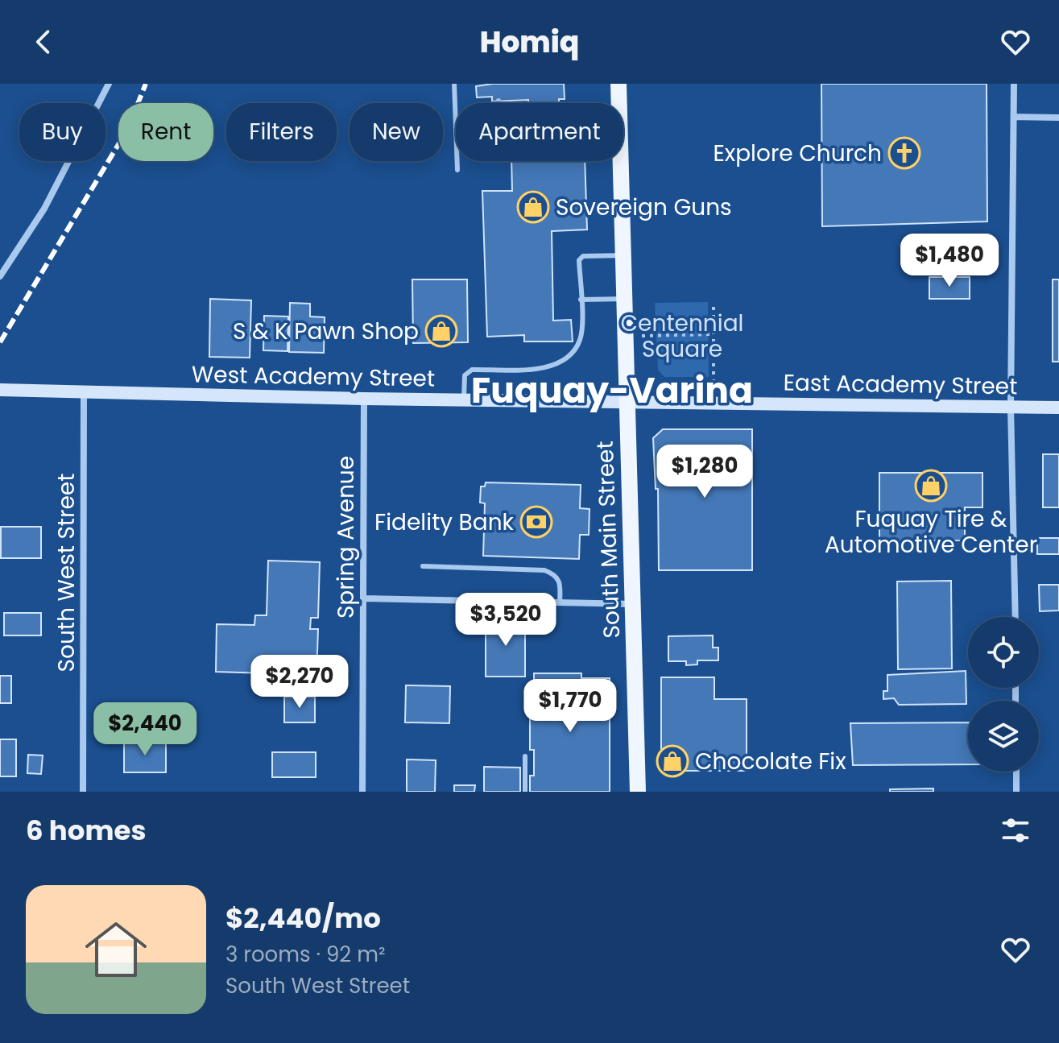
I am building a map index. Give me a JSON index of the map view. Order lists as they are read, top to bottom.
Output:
{
  "streets": {
    "main road": ["West Academy Street", "East Academy Street", "South Main Street"],
    "street": ["Spring Avenue", "South West Street"]
  },
  "crossings": [
    ["West Academy Street", "East Academy Street"],
    ["West Academy Street", "Spring Avenue"],
    ["West Academy Street", "South Main Street"],
    ["West Academy Street", "South West Street"],
    ["East Academy Street", "South Main Street"]
  ],
  "districts": ["Fuquay-Varina"],
  "parks": ["Centennial Square"],
  "places": {
    "church": ["Explore Church"],
    "shop": [
      "Sovereign Guns",
      "S & K Pawn Shop",
      "Fuquay Tire & Automotive Center",
      "Chocolate Fix"
    ],
    "bank": ["Fidelity Bank"]
  },
  "page": {
    "header": "Homiq",
    "chip": [
      "Buy",
      "Rent",
      "Filters",
      "New",
      "Apartment"
    ],
    "price": [
      "$1,480",
      "$1,280",
      "$3,520",
      "$2,270",
      "$1,770",
      "$2,440"
    ],
    "heading": "6 homes",
    "list": [
      {
        "name": "$2,440/mo",
        "note": "3 rooms · 92 m² · South West Street"
      }
    ]
  }
}
